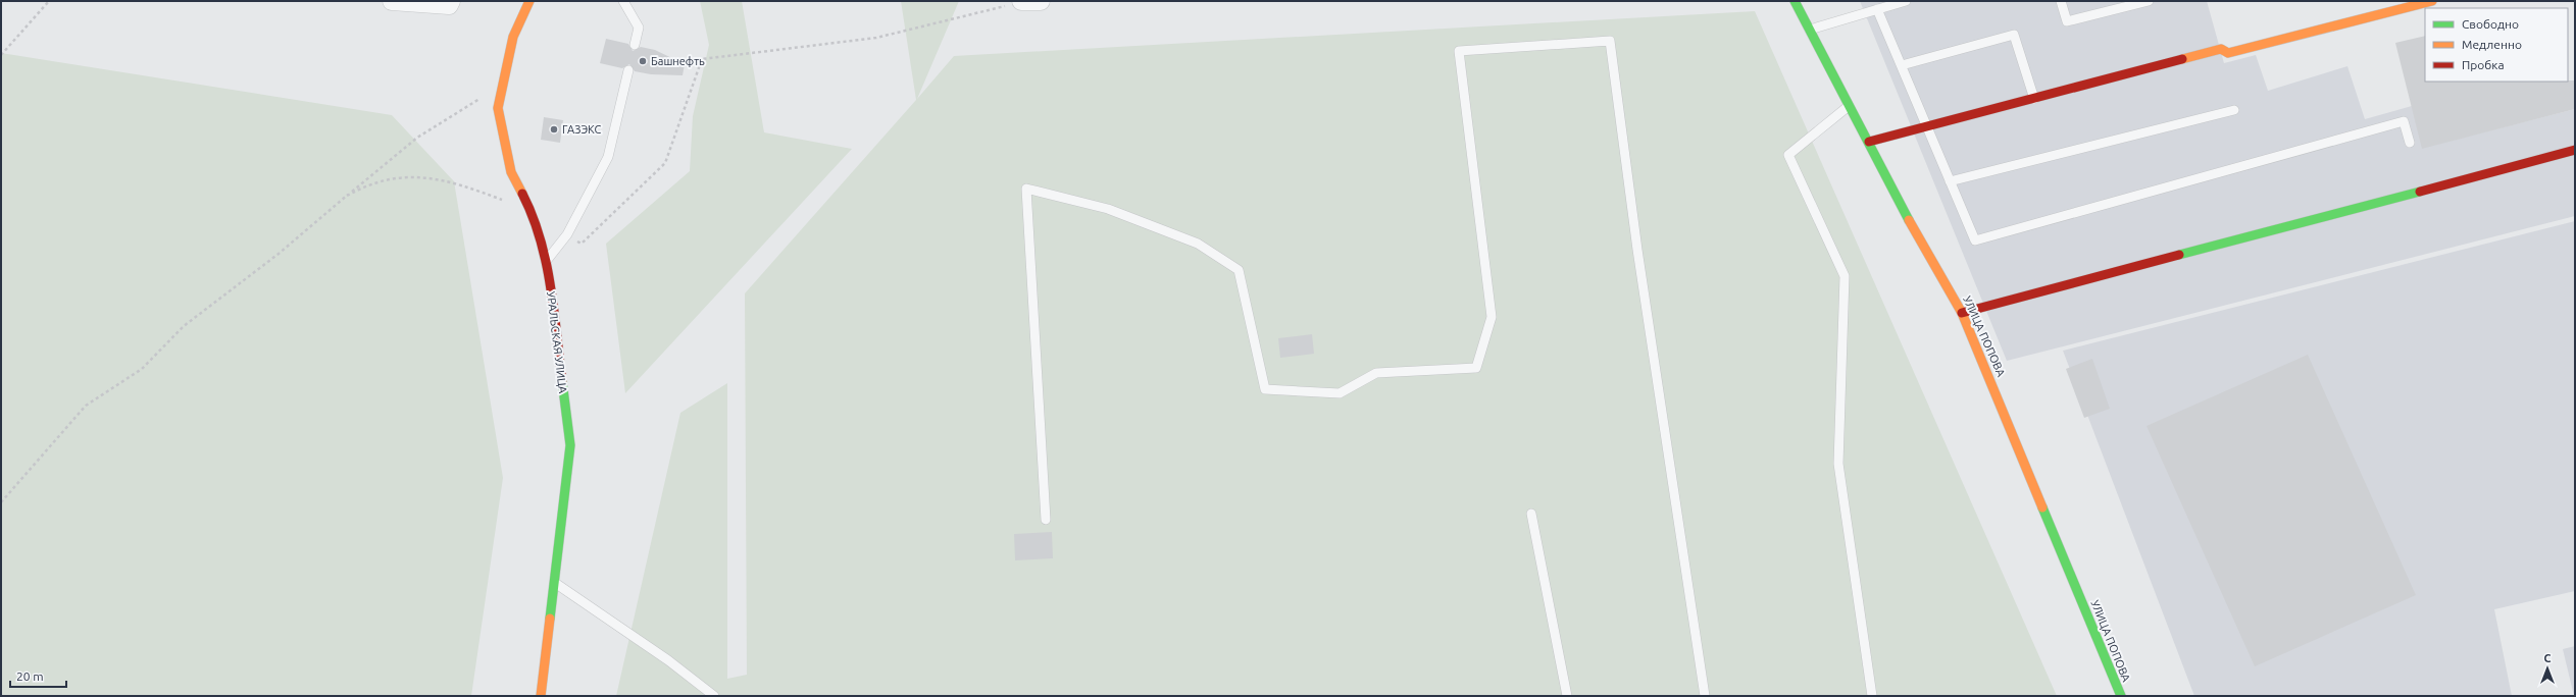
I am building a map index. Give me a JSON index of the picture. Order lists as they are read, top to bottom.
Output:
{
  "streets": {
    "street": ["УЛИЦА ПОПОВА", "УРАЛЬСКАЯ УЛИЦА"]
  },
  "places": ["Башнефть", "ГАЗЭКС"],
  "legend": ["Свободно", "Медленно", "Пробка"],
  "scale_bar": "20 m",
  "north": "top"
}
